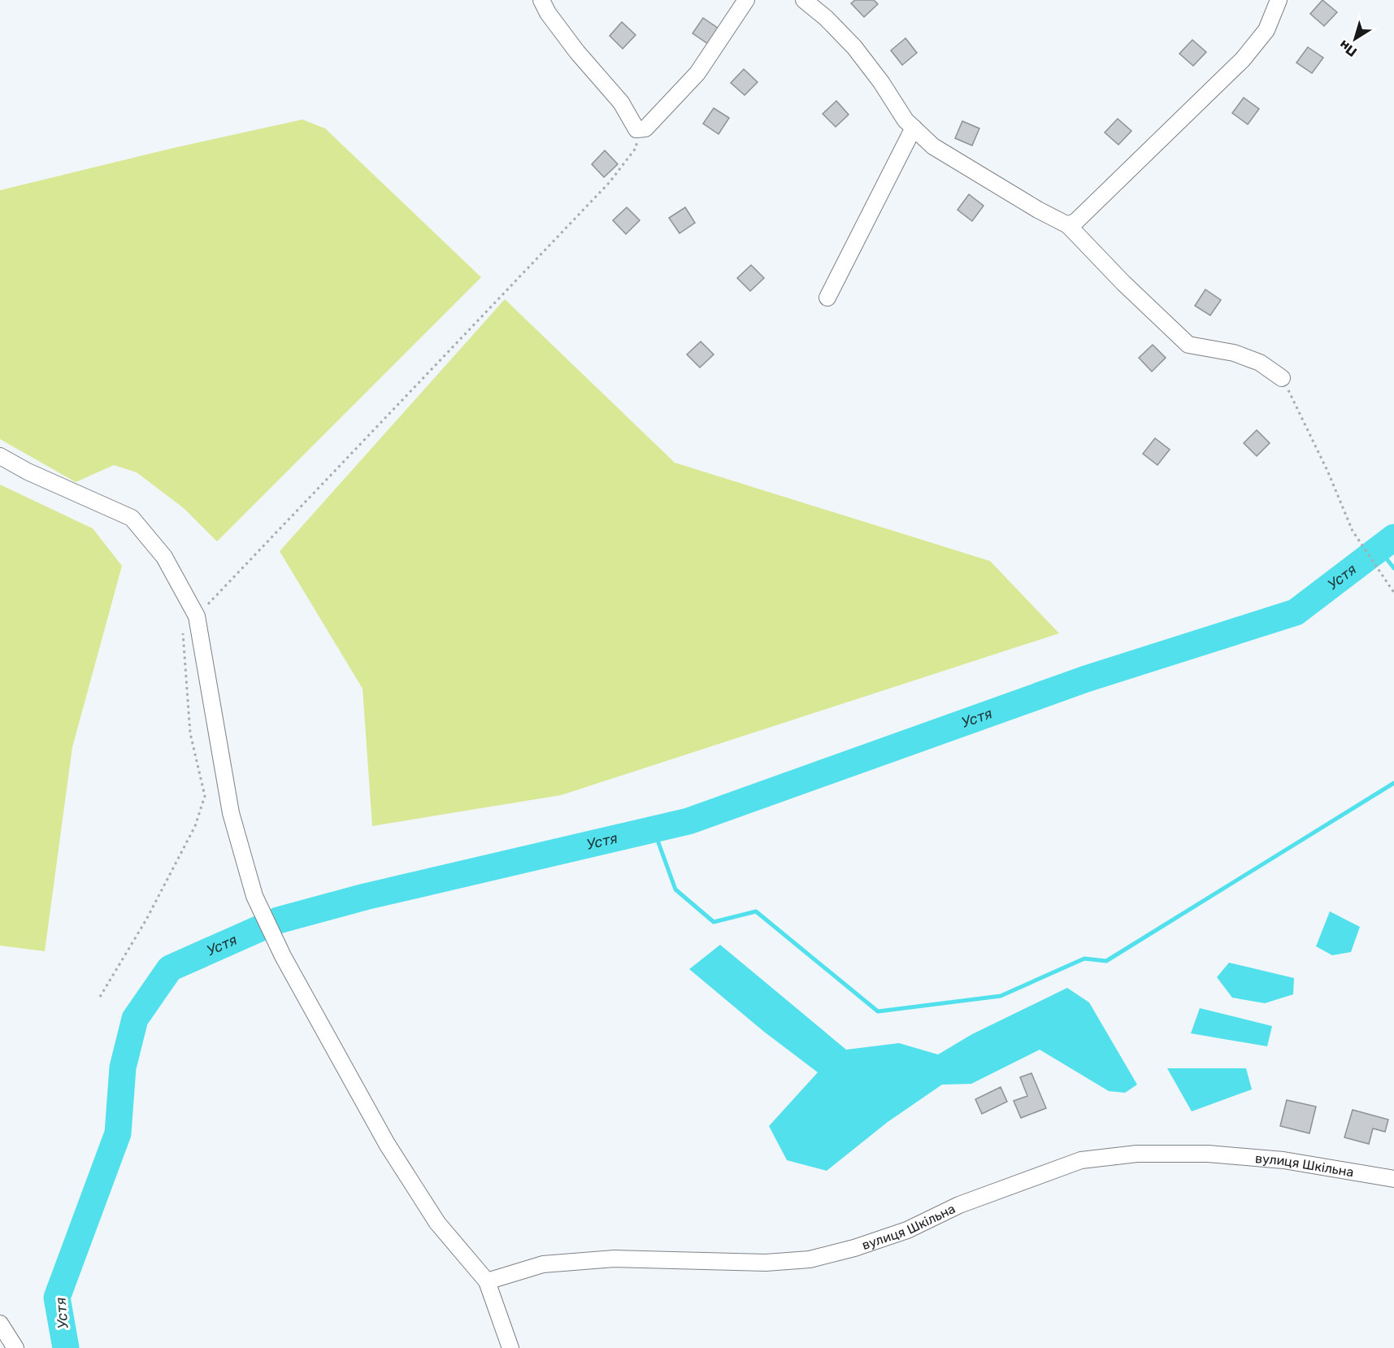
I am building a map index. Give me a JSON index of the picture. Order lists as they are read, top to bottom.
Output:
{
  "streets": {
    "street": ["вулиця Шкільна"]
  },
  "water": ["Устя"],
  "north": "bottom left"
}
